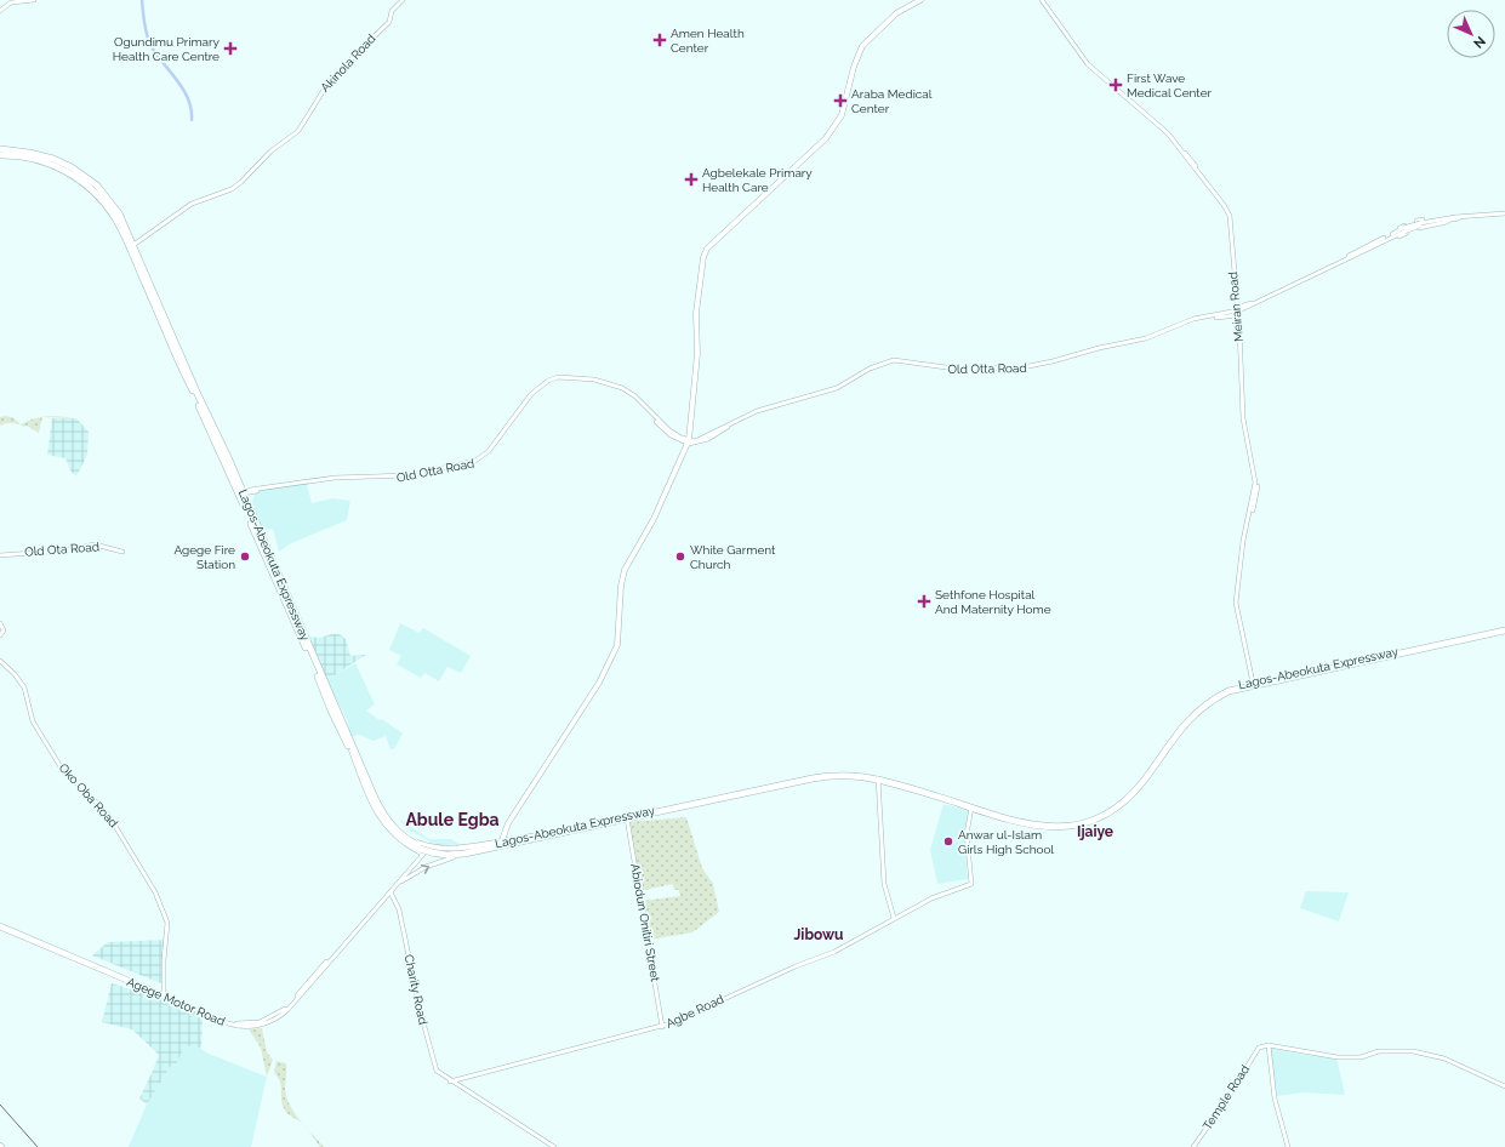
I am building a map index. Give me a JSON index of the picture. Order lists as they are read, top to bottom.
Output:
{
  "streets": {
    "highway": ["Lagos-Abeokuta Expressway"],
    "street": [
      "Akinola Road",
      "Meiran Road",
      "Old Otta Road",
      "Old Ota Road",
      "Oko Oba Road",
      "Abiodun Onitiri Street",
      "Charity Road",
      "Agege Motor Road",
      "Agbe Road",
      "Temple Road"
    ]
  },
  "crossings": [
    ["Akinola Road", "Lagos-Abeokuta Expressway"],
    ["Meiran Road", "Old Otta Road"],
    ["Meiran Road", "Lagos-Abeokuta Expressway"],
    ["Old Otta Road", "Lagos-Abeokuta Expressway"],
    ["Lagos-Abeokuta Expressway", "Abiodun Onitiri Street"],
    ["Lagos-Abeokuta Expressway", "Agege Motor Road"],
    ["Lagos-Abeokuta Expressway", "Agbe Road"],
    ["Oko Oba Road", "Agege Motor Road"],
    ["Abiodun Onitiri Street", "Agbe Road"],
    ["Charity Road", "Agege Motor Road"],
    ["Charity Road", "Agbe Road"]
  ],
  "districts": ["Abule Egba", "Ijaiye", "Jibowu"],
  "places": {
    "health": [
      "Amen Health Center",
      "Ogundimu Primary Health Care Centre",
      "First Wave Medical Center",
      "Araba Medical Center",
      "Agbelekale Primary Health Care",
      "Sethfone Hospital And Maternity Home"
    ],
    "other": ["Agege Fire Station", "White Garment Church", "Anwar ul-Islam Girls High School"]
  },
  "north": "bottom right"
}
